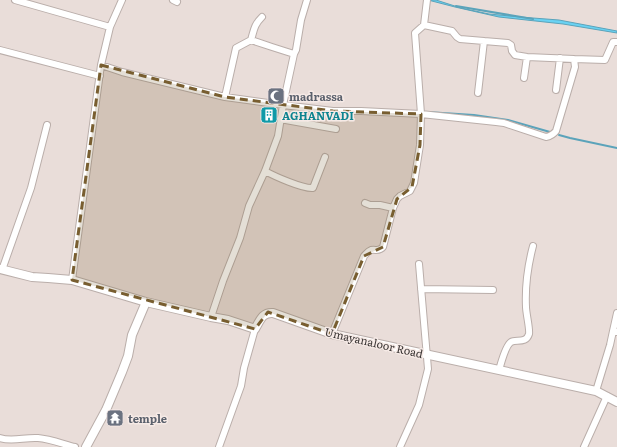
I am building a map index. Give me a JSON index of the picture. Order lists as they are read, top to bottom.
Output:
{
  "streets": {
    "main road": ["Umayanaloor Road"]
  },
  "places": {
    "mosque": ["madrassa"],
    "building": ["AGHANVADI"],
    "temple": ["temple"]
  }
}
